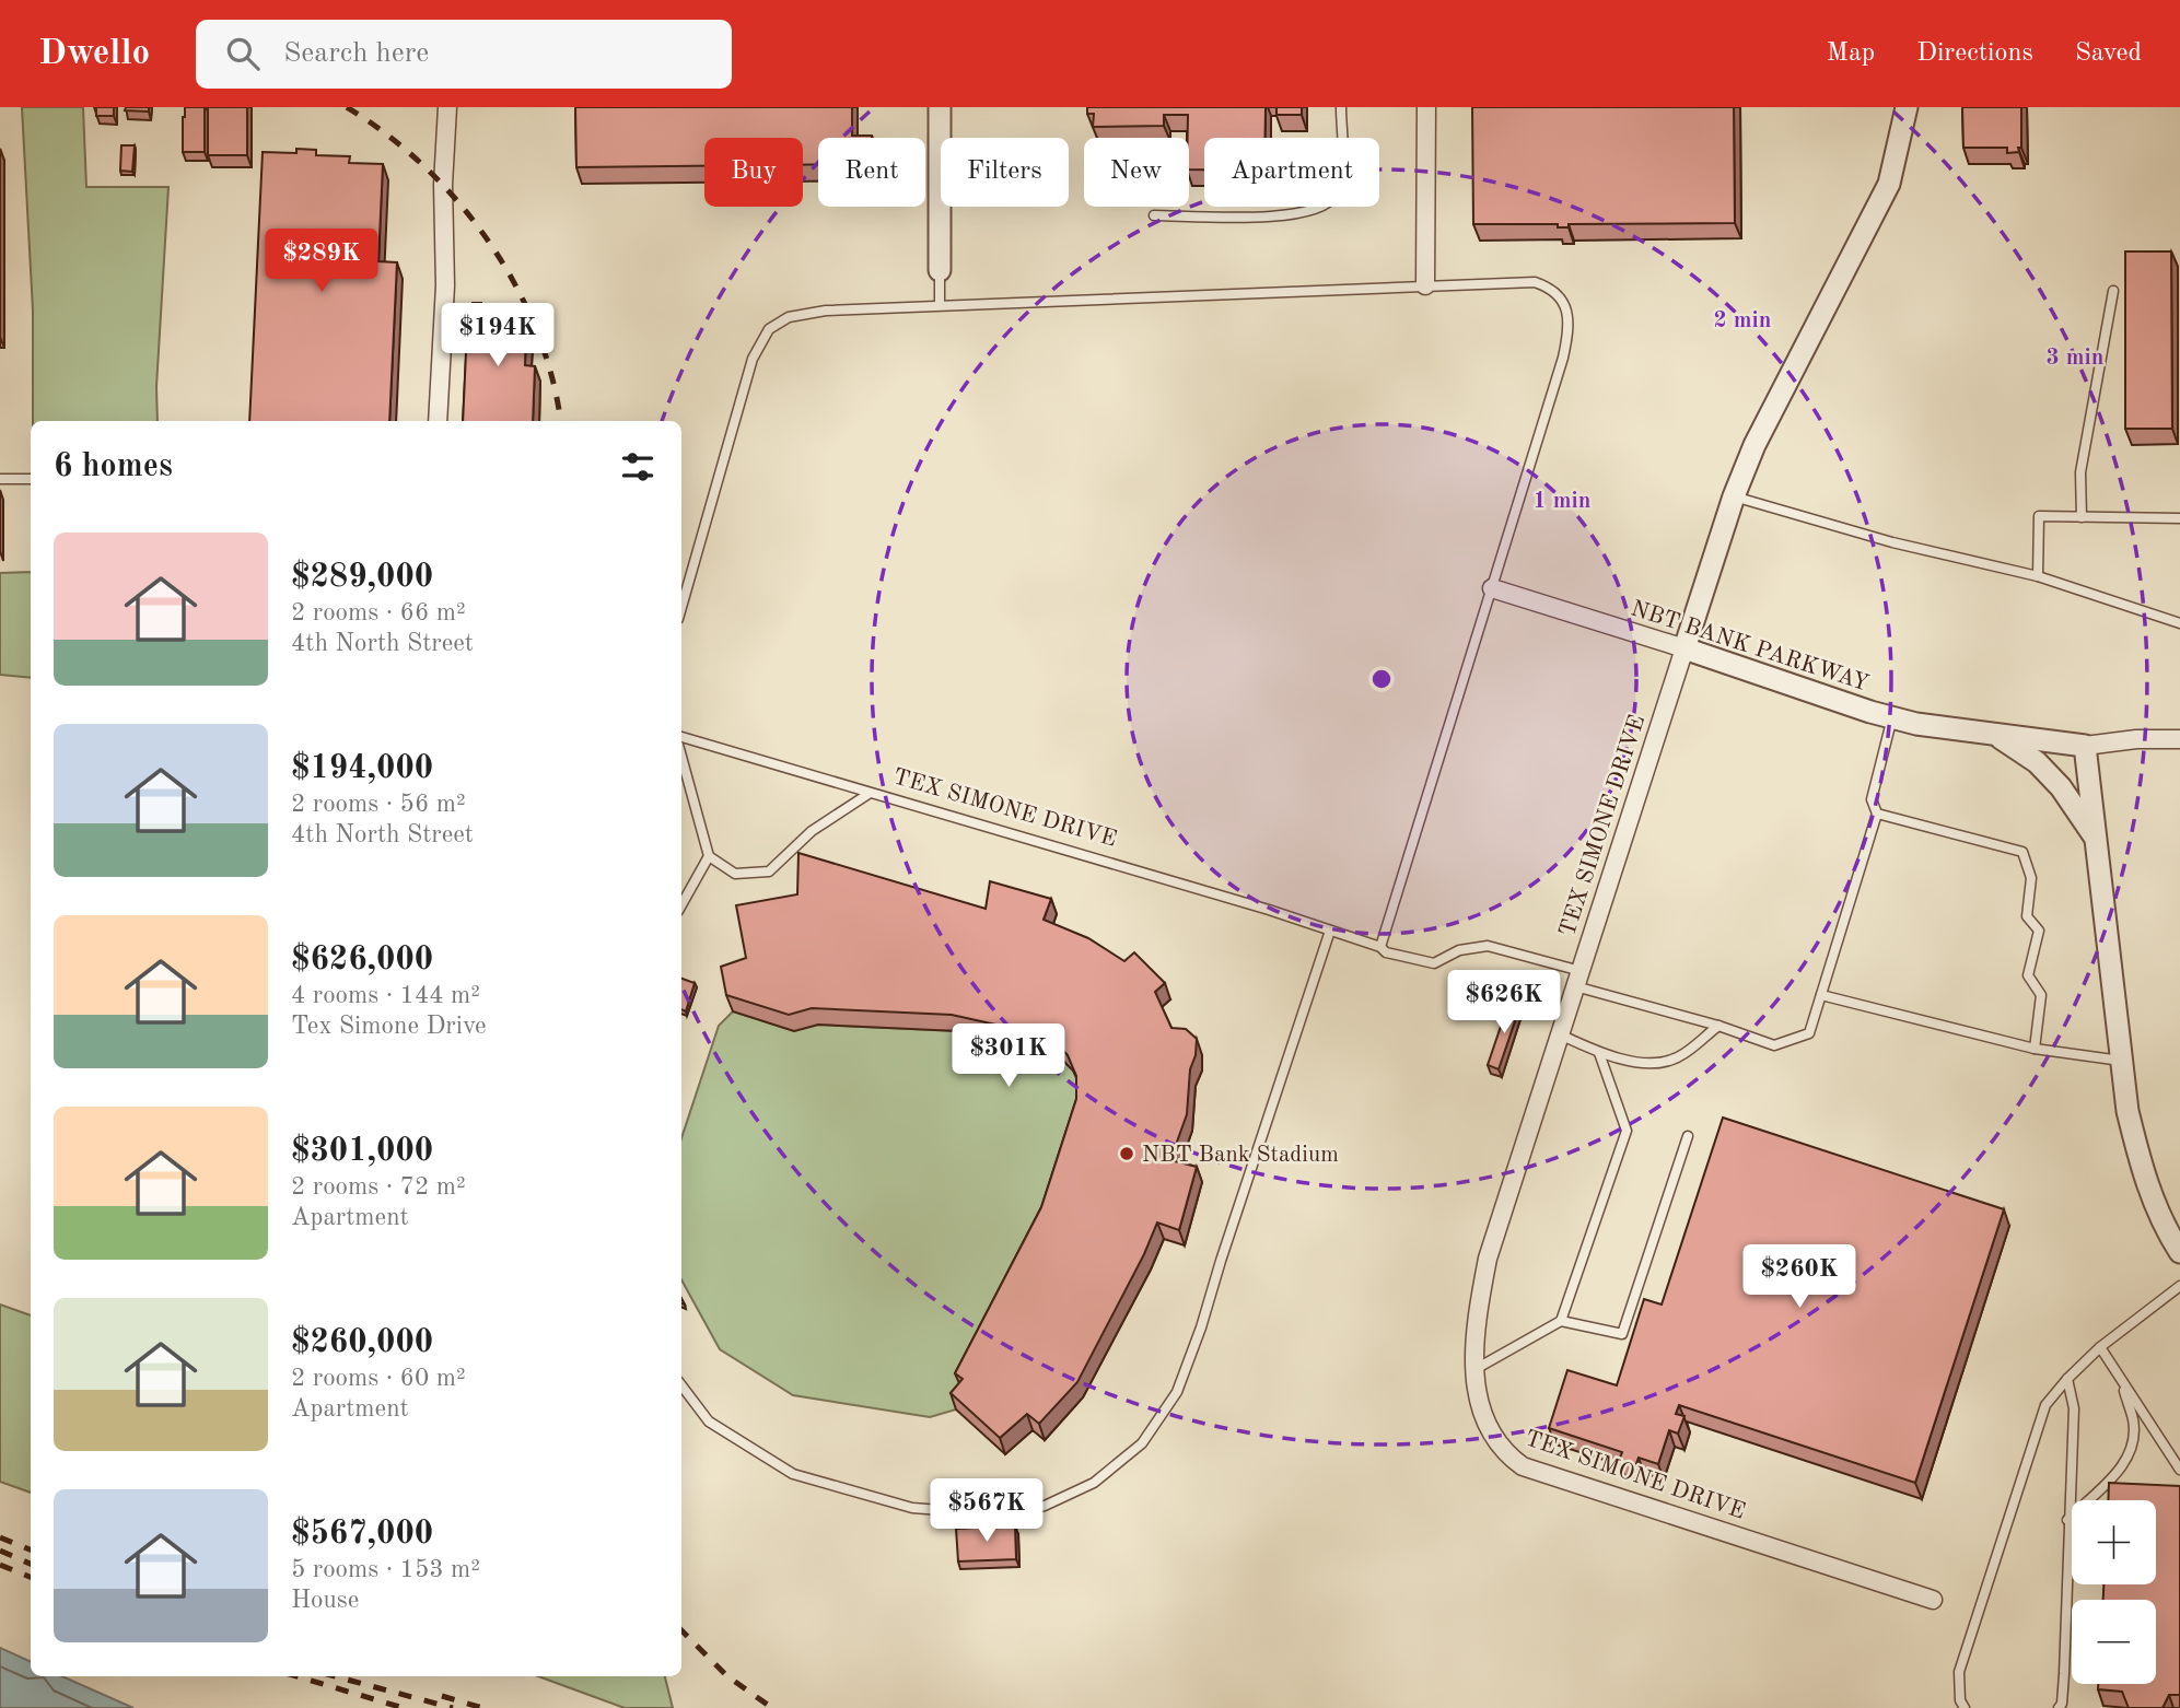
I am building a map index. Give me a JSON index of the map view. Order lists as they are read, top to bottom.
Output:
{
  "streets": {
    "street": ["NBT BANK PARKWAY", "TEX SIMONE DRIVE"]
  },
  "crossings": [
    ["NBT BANK PARKWAY", "TEX SIMONE DRIVE"]
  ],
  "places": ["NBT Bank Stadium"],
  "page": {
    "header": "Dwello",
    "search": "Search here",
    "nav": ["Map", "Directions", "Saved"],
    "chip": [
      "Buy",
      "Rent",
      "Filters",
      "New",
      "Apartment"
    ],
    "price": [
      "$289K",
      "$194K",
      "$626K",
      "$301K",
      "$260K",
      "$567K"
    ],
    "heading": "6 homes",
    "list": [
      {
        "name": "$289,000",
        "note": "2 rooms · 66 m² · 4th North Street"
      },
      {
        "name": "$194,000",
        "note": "2 rooms · 56 m² · 4th North Street"
      },
      {
        "name": "$626,000",
        "note": "4 rooms · 144 m² · Tex Simone Drive"
      },
      {
        "name": "$301,000",
        "note": "2 rooms · 72 m² · Apartment"
      },
      {
        "name": "$260,000",
        "note": "2 rooms · 60 m² · Apartment"
      },
      {
        "name": "$567,000",
        "note": "5 rooms · 153 m² · House"
      }
    ],
    "map_buttons": ["+", "−"]
  },
  "rings": ["2 min", "3 min", "1 min"]
}
